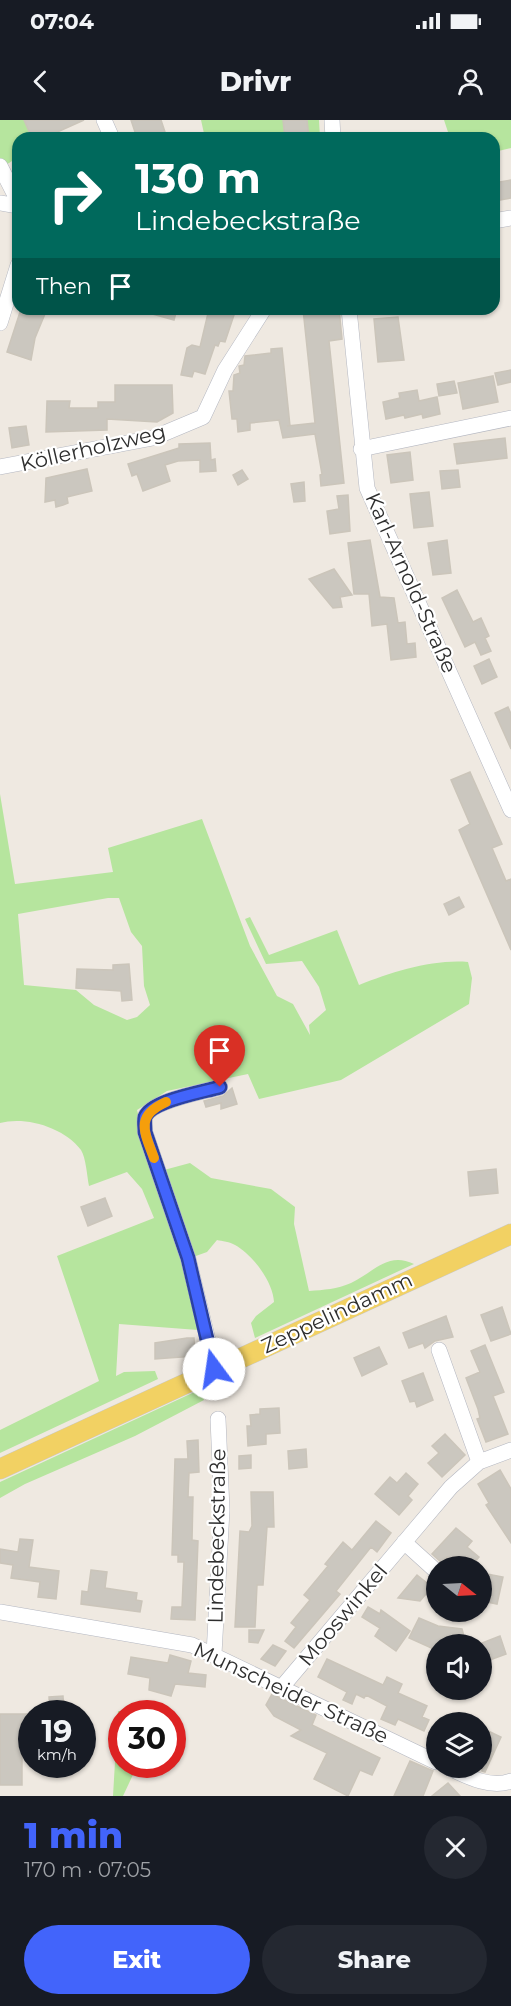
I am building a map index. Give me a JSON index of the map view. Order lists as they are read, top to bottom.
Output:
{
  "streets": {
    "main road": ["Zeppelindamm"],
    "street": [
      "Köllerholzweg",
      "Karl-Arnold-Straße",
      "Lindebeckstraße",
      "Mooswinkel",
      "Munscheider Straße"
    ]
  },
  "crossings": [
    ["Lindebeckstraße", "Munscheider Straße"],
    ["Mooswinkel", "Munscheider Straße"]
  ],
  "north": "right",
  "page": {
    "status": "07:04",
    "header": "Drivr",
    "turn": ["130 m", "Lindebeckstraße"],
    "then": "Then",
    "speed": "19 km/h",
    "limit": "30",
    "heading": ["1 min", "170 m · 07:05"],
    "buttons": ["Exit", "Share"]
  }
}
